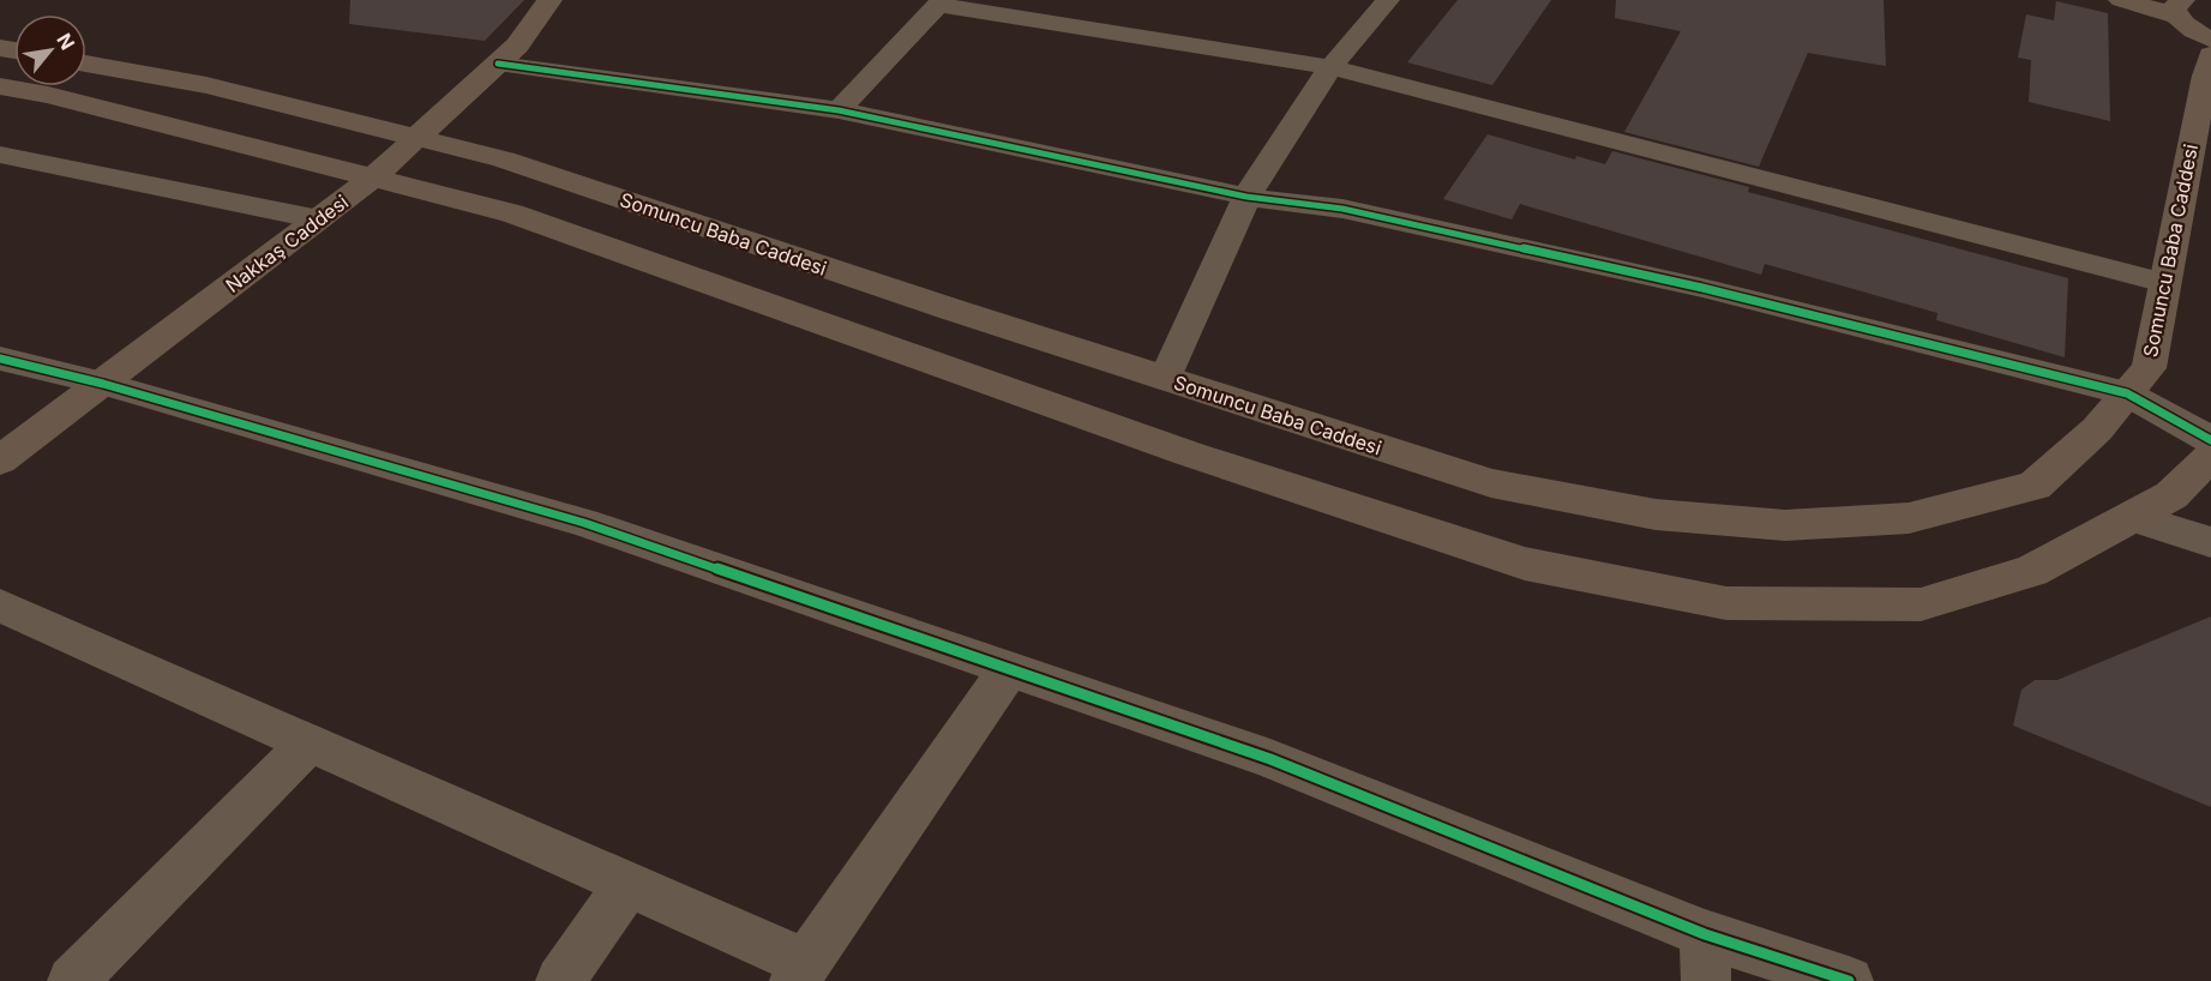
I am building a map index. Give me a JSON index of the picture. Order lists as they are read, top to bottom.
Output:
{
  "streets": {
    "main road": ["Somuncu Baba Caddesi", "Nakkaş Caddesi"]
  },
  "crossings": [
    ["Somuncu Baba Caddesi", "Nakkaş Caddesi"]
  ],
  "north": "top right"
}
